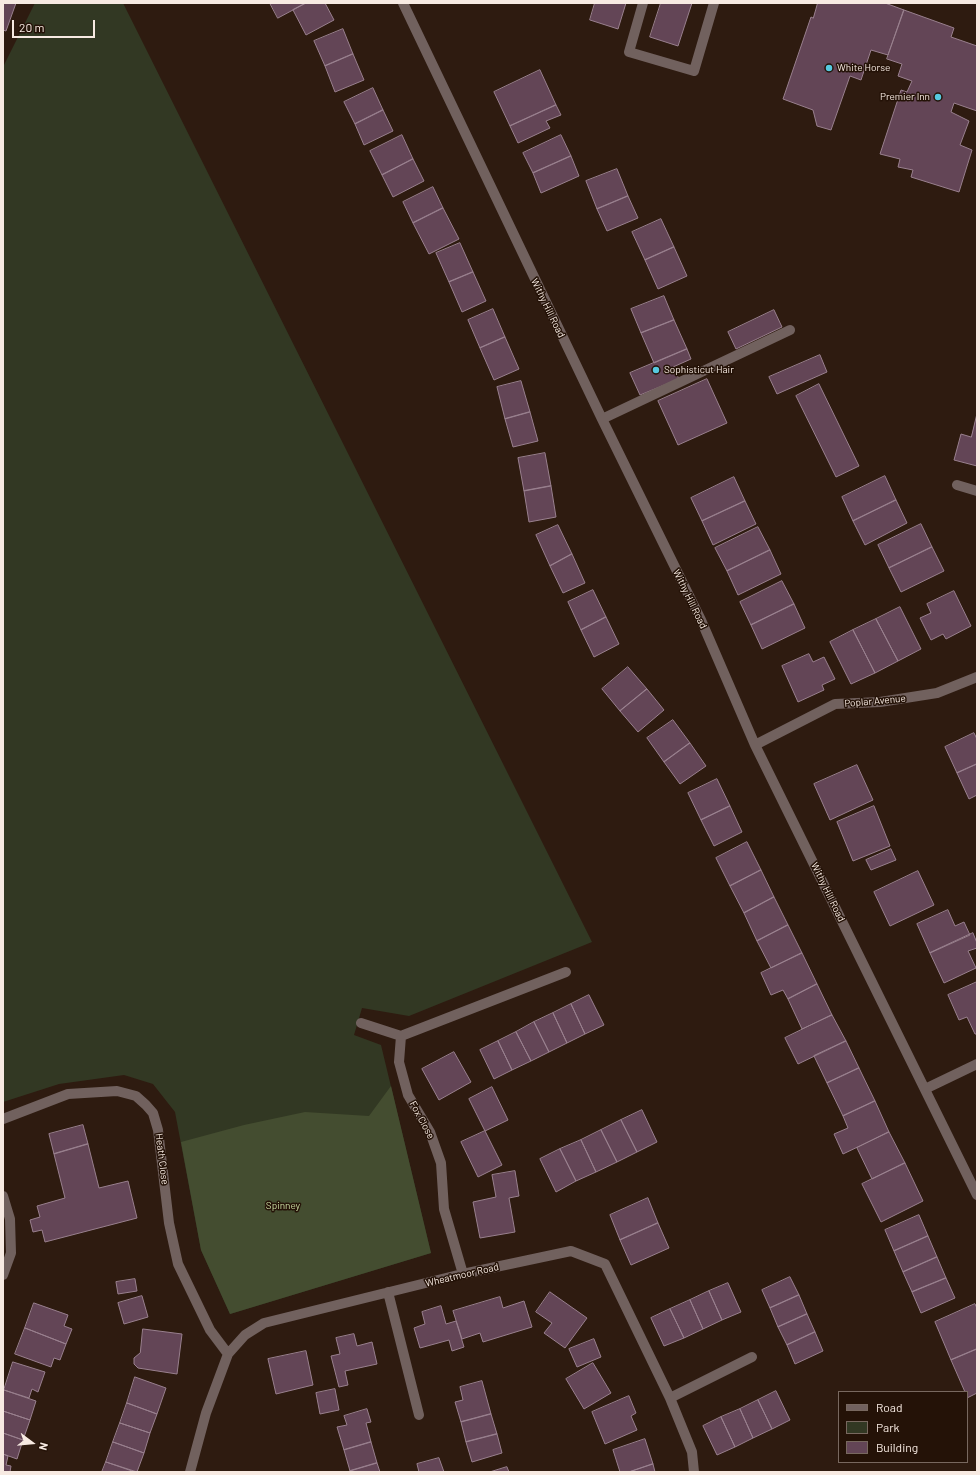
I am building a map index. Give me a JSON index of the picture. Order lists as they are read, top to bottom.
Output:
{
  "streets": {
    "street": [
      "Withy Hill Road",
      "Poplar Avenue",
      "Fox Close",
      "Heath Close",
      "Wheatmoor Road"
    ]
  },
  "crossings": [
    ["Withy Hill Road", "Poplar Avenue"],
    ["Fox Close", "Wheatmoor Road"],
    ["Heath Close", "Wheatmoor Road"]
  ],
  "parks": ["Spinney"],
  "places": ["White Horse", "Premier Inn", "Sophisticut Hair"],
  "legend": ["Road", "Park", "Building"],
  "scale_bar": "20 m",
  "north": "right"
}
